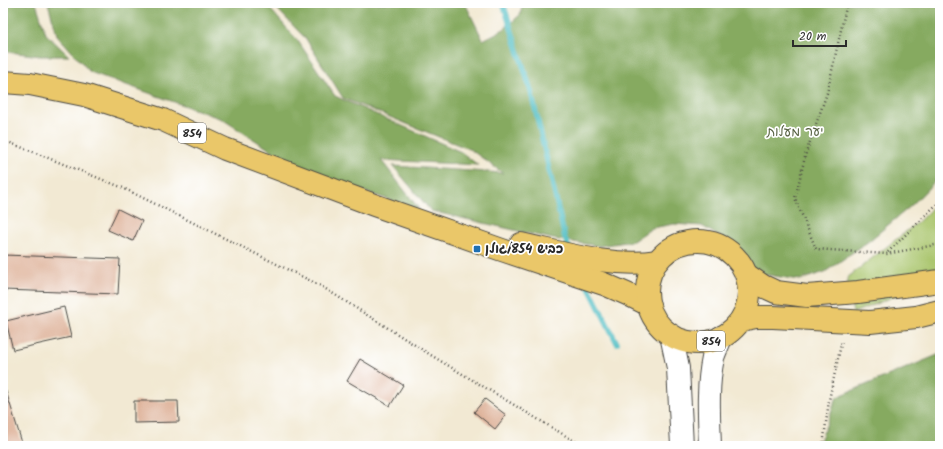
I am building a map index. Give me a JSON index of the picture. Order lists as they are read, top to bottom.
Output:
{
  "streets": {
    "main road": ["854"]
  },
  "parks": ["יער מעלות"],
  "places": {
    "transit": ["כביש 854/גולן"]
  },
  "scale_bar": "20 m"
}
